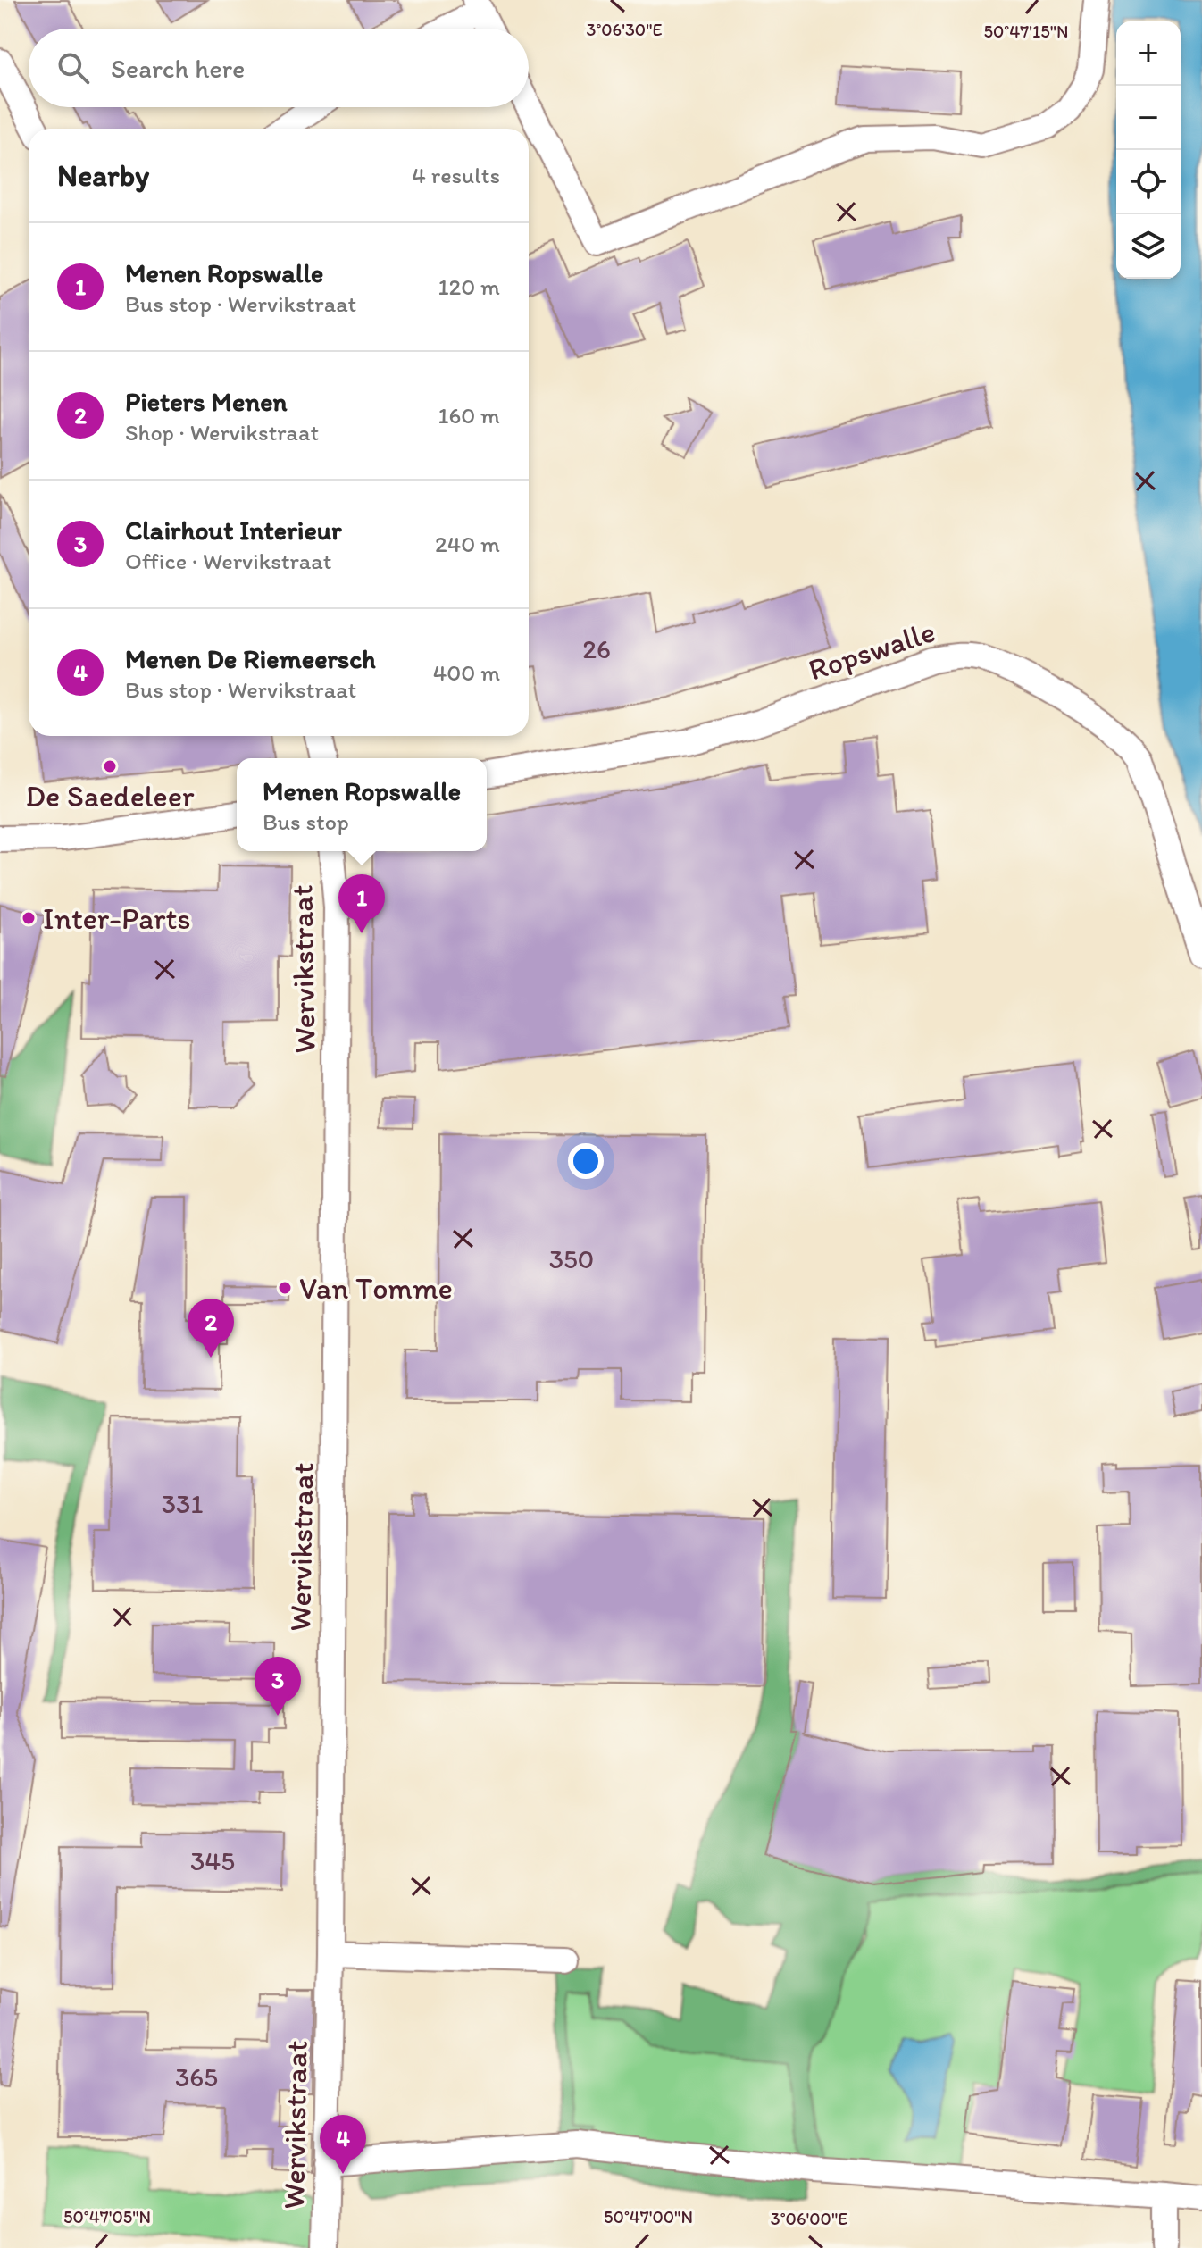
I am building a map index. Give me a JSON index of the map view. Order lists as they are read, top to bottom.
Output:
{
  "streets": {
    "street": ["Ropswalle", "Wervikstraat"]
  },
  "places": ["De Saedeleer", "Inter-Parts", "Van Tomme"],
  "house_numbers": [
    "26",
    "350",
    "331",
    "345",
    "365"
  ],
  "page": {
    "map_buttons": ["+", "−"],
    "search": "Search here",
    "heading": ["Nearby", "4 results"],
    "list": [
      {
        "mark": "1",
        "name": "Menen Ropswalle",
        "note": "Bus stop · Wervikstraat",
        "value": "120 m"
      },
      {
        "mark": "2",
        "name": "Pieters Menen",
        "note": "Shop · Wervikstraat",
        "value": "160 m"
      },
      {
        "mark": "3",
        "name": "Clairhout Interieur",
        "note": "Office · Wervikstraat",
        "value": "240 m"
      },
      {
        "mark": "4",
        "name": "Menen De Riemeersch",
        "note": "Bus stop · Wervikstraat",
        "value": "400 m"
      }
    ],
    "popup": ["Menen Ropswalle", "Bus stop"],
    "pins": [
      "1",
      "2",
      "3",
      "4"
    ]
  },
  "coordinates": [
    "3°06'30\"E",
    "50°47'15\"N",
    "50°47'05\"N",
    "50°47'00\"N",
    "3°06'00\"E"
  ]
}
